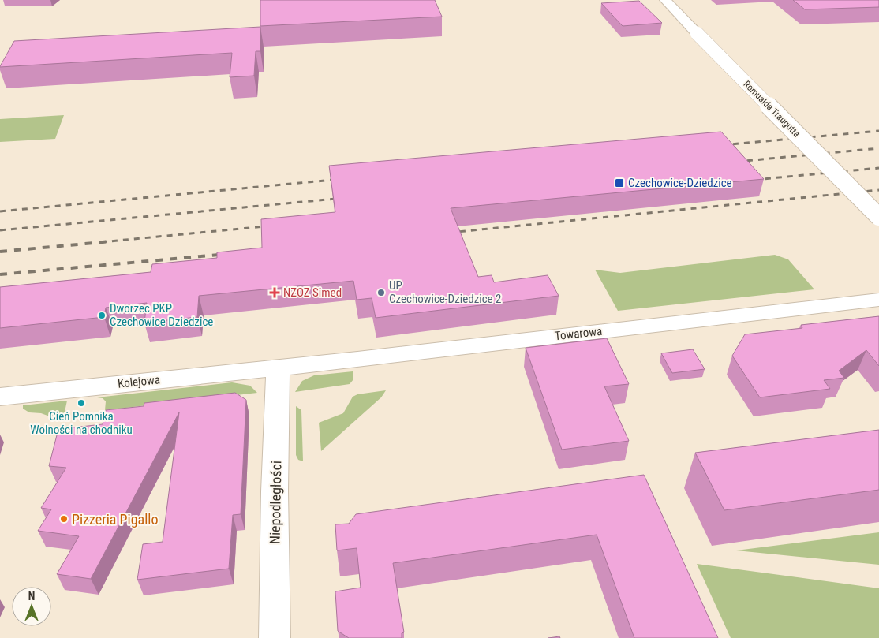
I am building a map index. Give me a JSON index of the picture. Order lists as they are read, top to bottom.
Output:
{
  "streets": {
    "street": [
      "Romualda Traugutta",
      "Towarowa",
      "Kolejowa",
      "Niepodległości"
    ]
  },
  "crossings": [
    ["Towarowa", "Kolejowa"],
    ["Towarowa", "Niepodległości"],
    ["Kolejowa", "Niepodległości"]
  ],
  "places": {
    "transit": ["Czechowice-Dziedzice"],
    "health": ["NZOZ Simed"],
    "other": [
      "UP Czechowice-Dziedzice 2",
      "Dworzec PKP Czechowice Dziedzice",
      "Cień Pomnika Wolności na chodniku",
      "Pizzeria Pigallo"
    ]
  },
  "north": "top"
}
